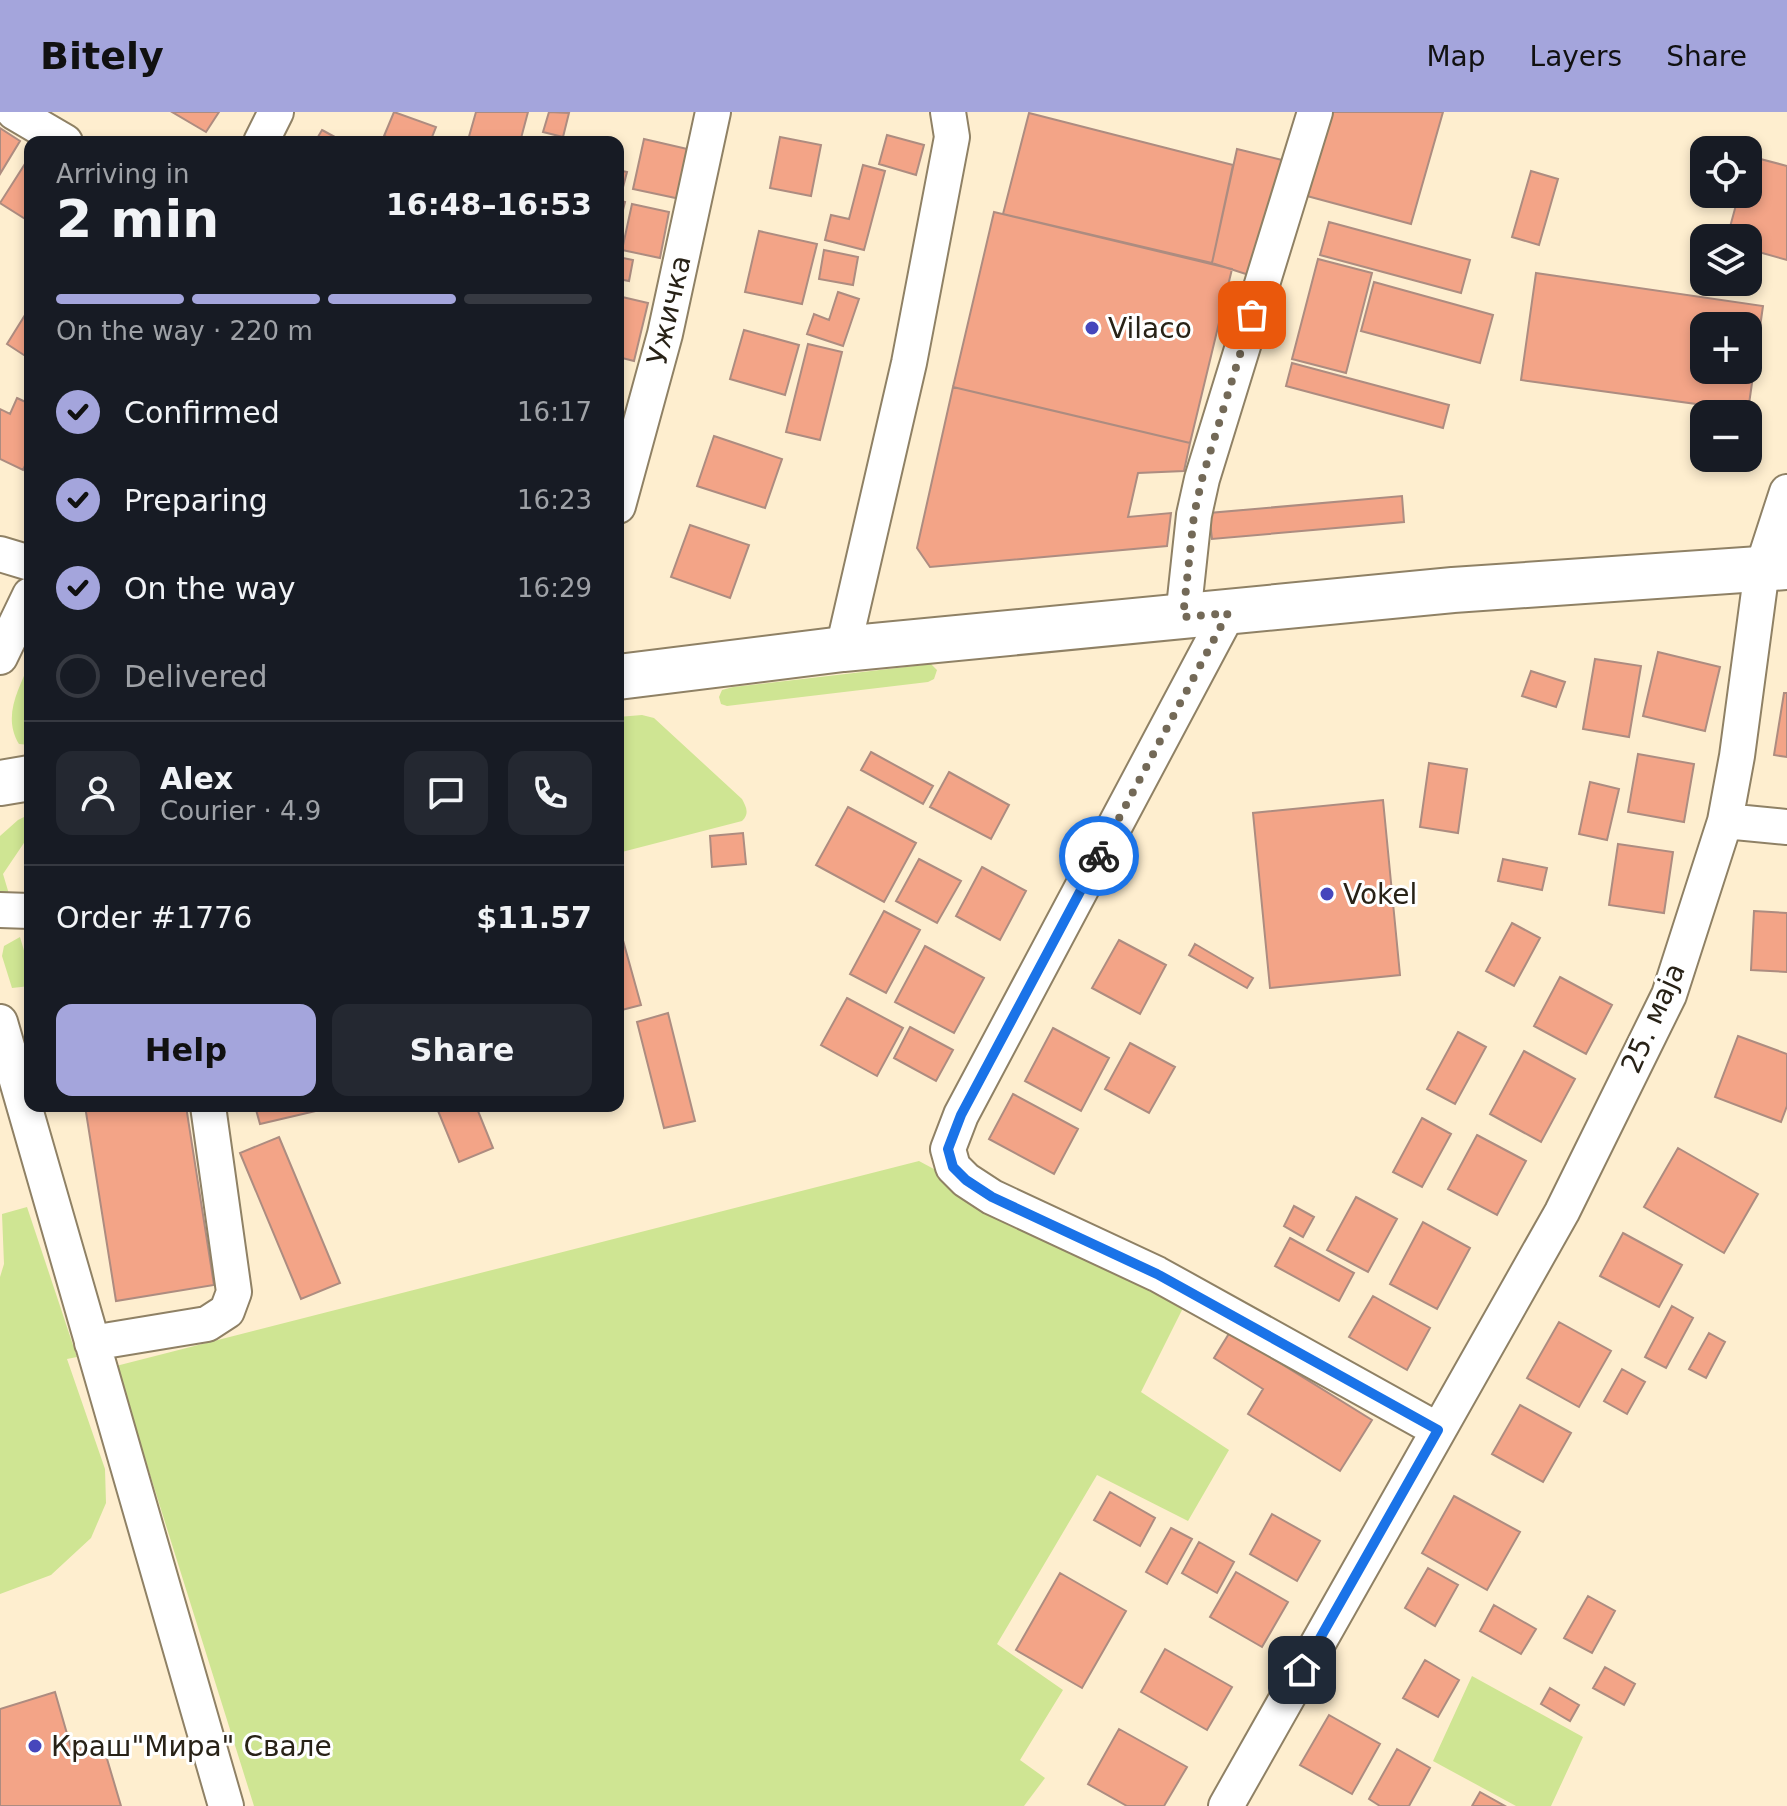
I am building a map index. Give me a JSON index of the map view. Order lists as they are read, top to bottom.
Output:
{
  "streets": {
    "street": ["Ужичка", "25. маја"]
  },
  "places": ["Vilaco", "Vokel", "Краш\"Мира\" Свале"],
  "page": {
    "header": "Bitely",
    "nav": ["Map", "Layers", "Share"],
    "map_buttons": ["+", "−"],
    "heading": ["2 min", "Arriving in", "16:48–16:53"],
    "panel": [
      "Alex",
      "Courier · 4.9",
      "Order #1776",
      "$11.57"
    ],
    "bar": "On the way · 220 m",
    "list": [
      ["Confirmed", "16:17"],
      ["Preparing", "16:23"],
      ["On the way", "16:29"],
      "Delivered"
    ],
    "buttons": ["Help", "Share"]
  }
}
